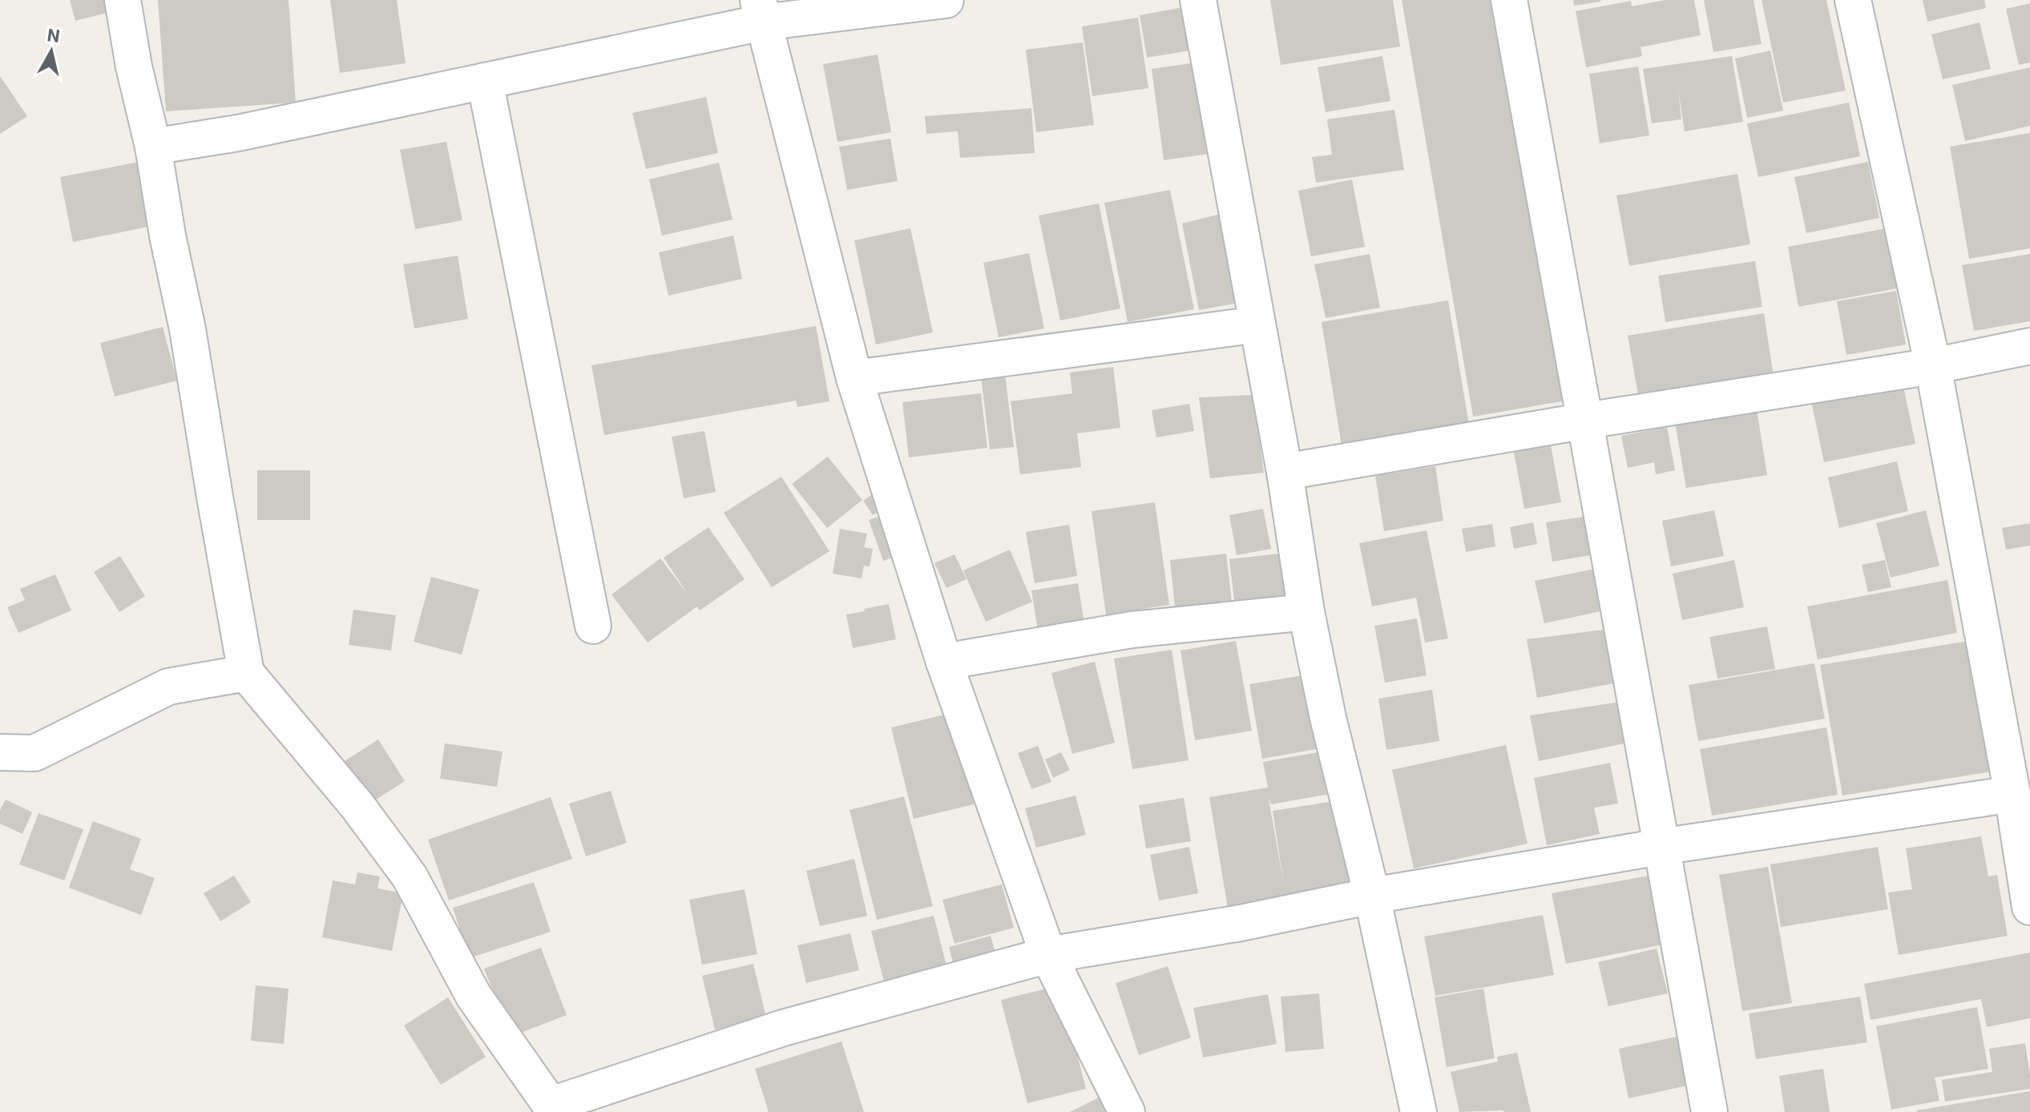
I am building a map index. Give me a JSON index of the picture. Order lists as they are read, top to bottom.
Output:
{
  "north": "top"
}
